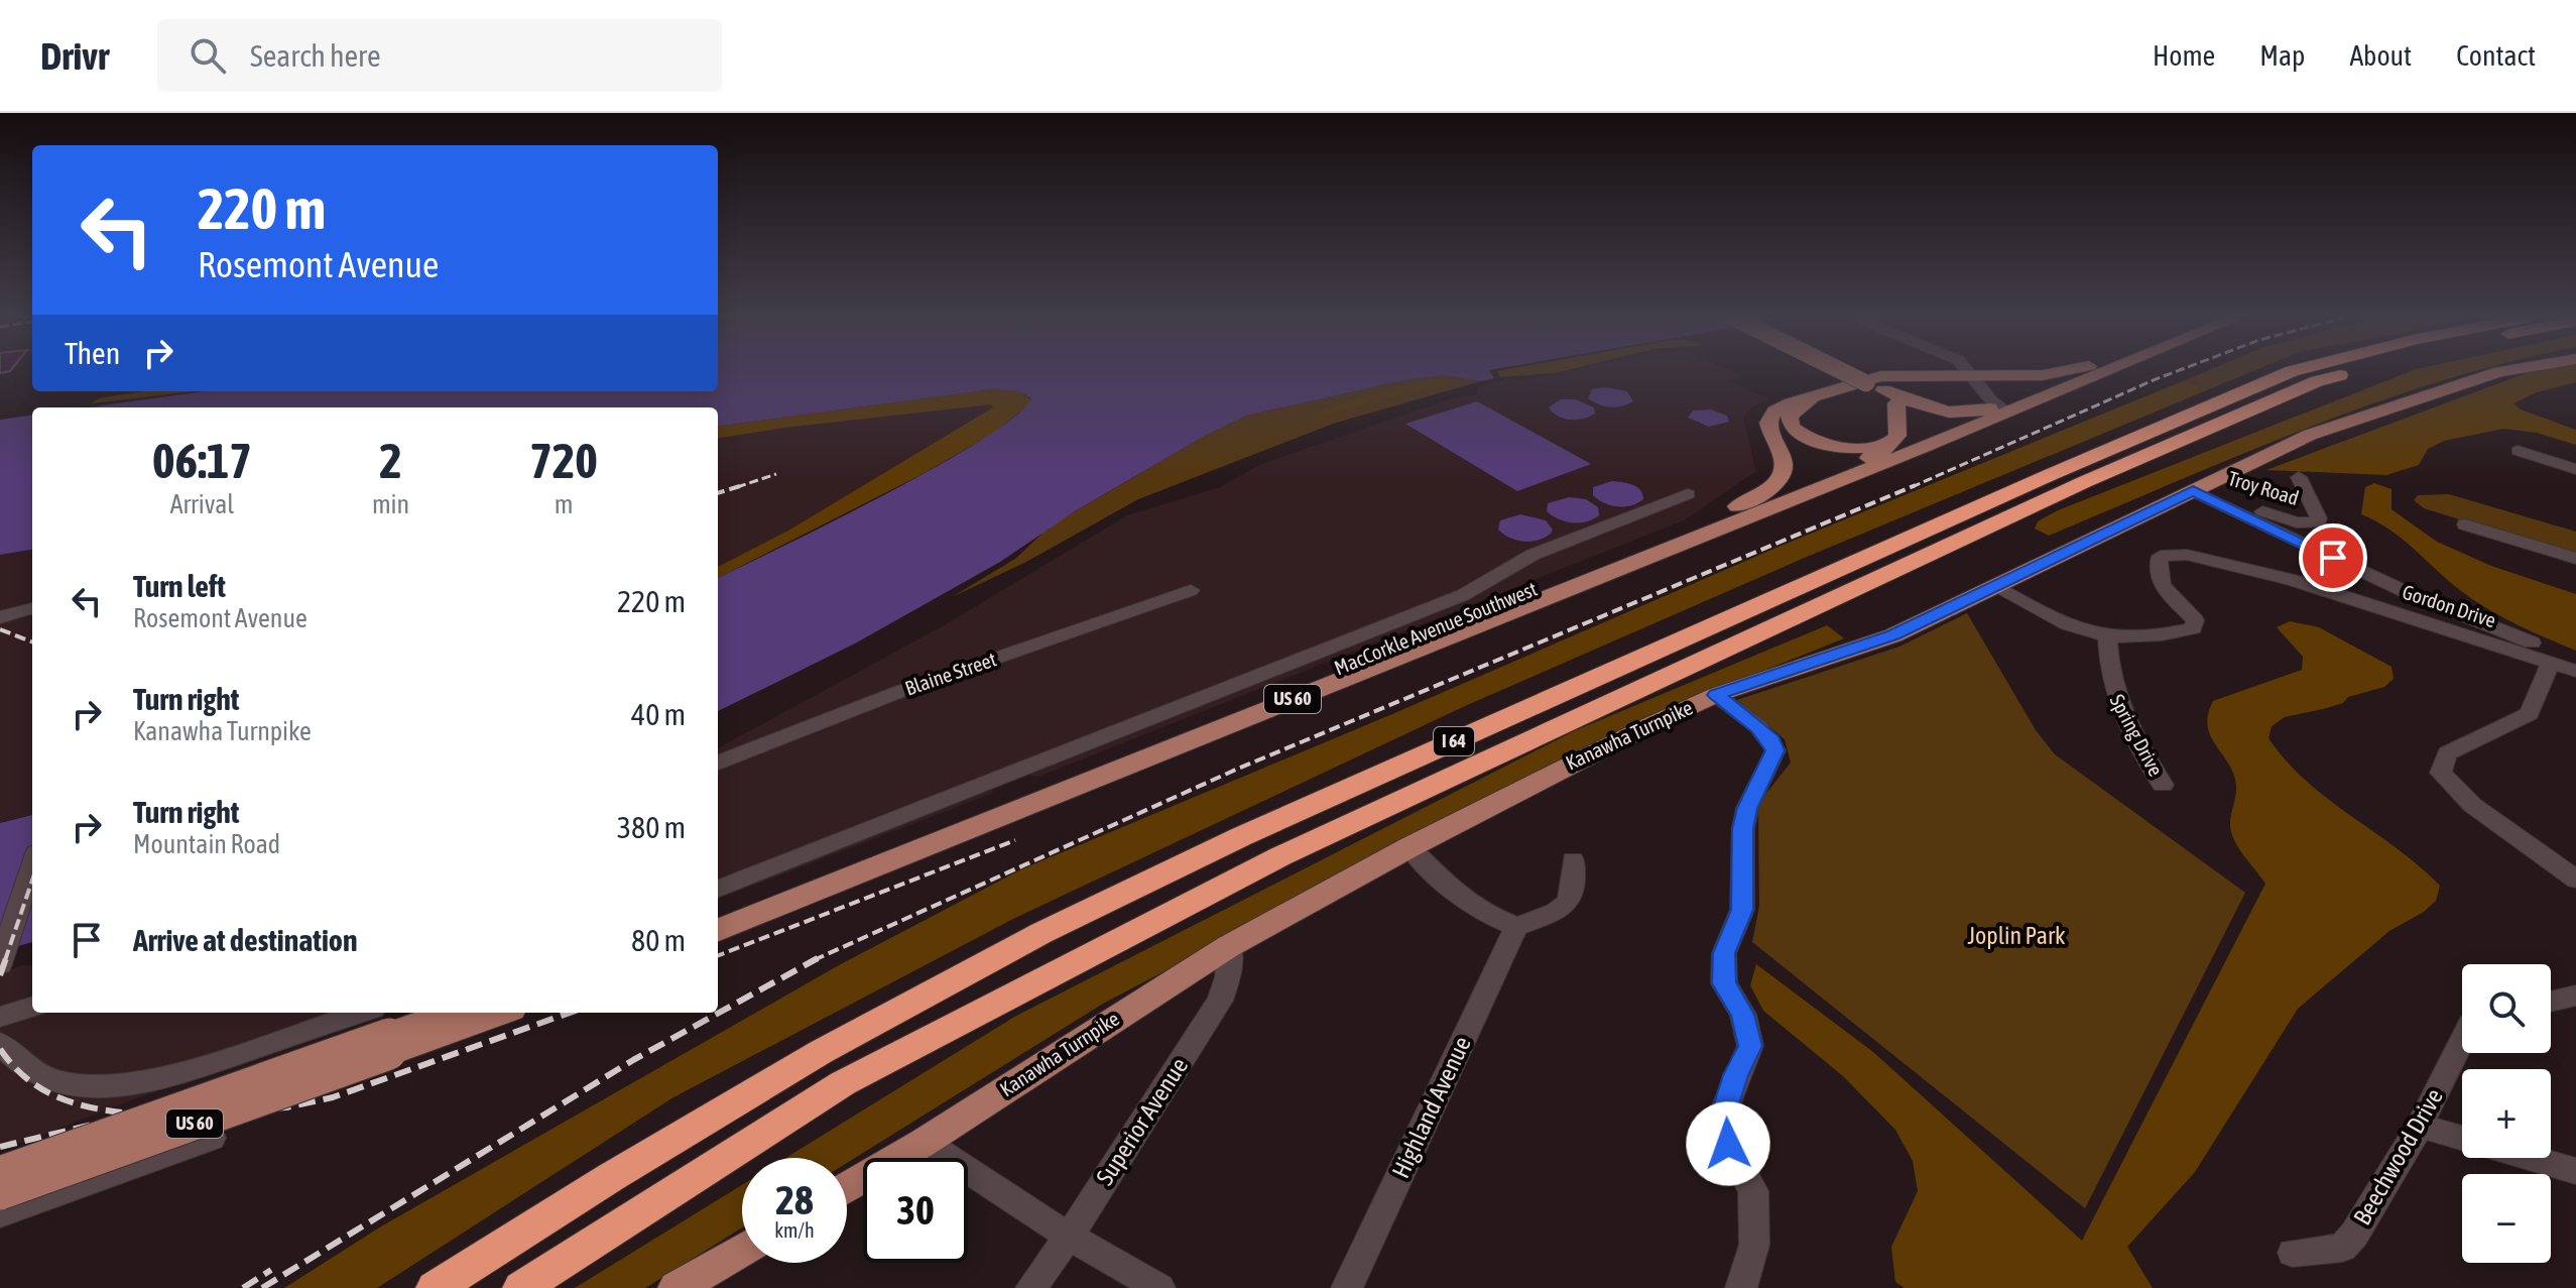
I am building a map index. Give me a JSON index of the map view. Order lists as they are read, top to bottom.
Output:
{
  "streets": {
    "highway": ["I 64"],
    "main road": ["MacCorkle Avenue Southwest", "US 60", "Kanawha Turnpike"],
    "street": [
      "Troy Road",
      "Gordon Drive",
      "Blaine Street",
      "Spring Drive",
      "Highland Avenue",
      "Superior Avenue",
      "Beechwood Drive"
    ]
  },
  "crossings": [
    ["Troy Road", "Kanawha Turnpike"],
    ["Gordon Drive", "Spring Drive"],
    ["MacCorkle Avenue Southwest", "US 60"],
    ["Kanawha Turnpike", "Superior Avenue"]
  ],
  "parks": ["Joplin Park"],
  "page": {
    "header": "Drivr",
    "search": "Search here",
    "nav": [
      "Home",
      "Map",
      "About",
      "Contact"
    ],
    "turn": ["220 m", "Rosemont Avenue"],
    "then": "Then",
    "eta": [
      "06:17",
      "Arrival",
      "2",
      "min",
      "720",
      "m"
    ],
    "list": [
      {
        "name": "Turn left",
        "note": "Rosemont Avenue",
        "value": "220 m"
      },
      {
        "name": "Turn right",
        "note": "Kanawha Turnpike",
        "value": "40 m"
      },
      {
        "name": "Turn right",
        "note": "Mountain Road",
        "value": "380 m"
      },
      {
        "name": "Arrive at destination",
        "value": "80 m"
      }
    ],
    "map_buttons": ["+", "−"],
    "speed": "28 km/h",
    "limit": "30"
  }
}
